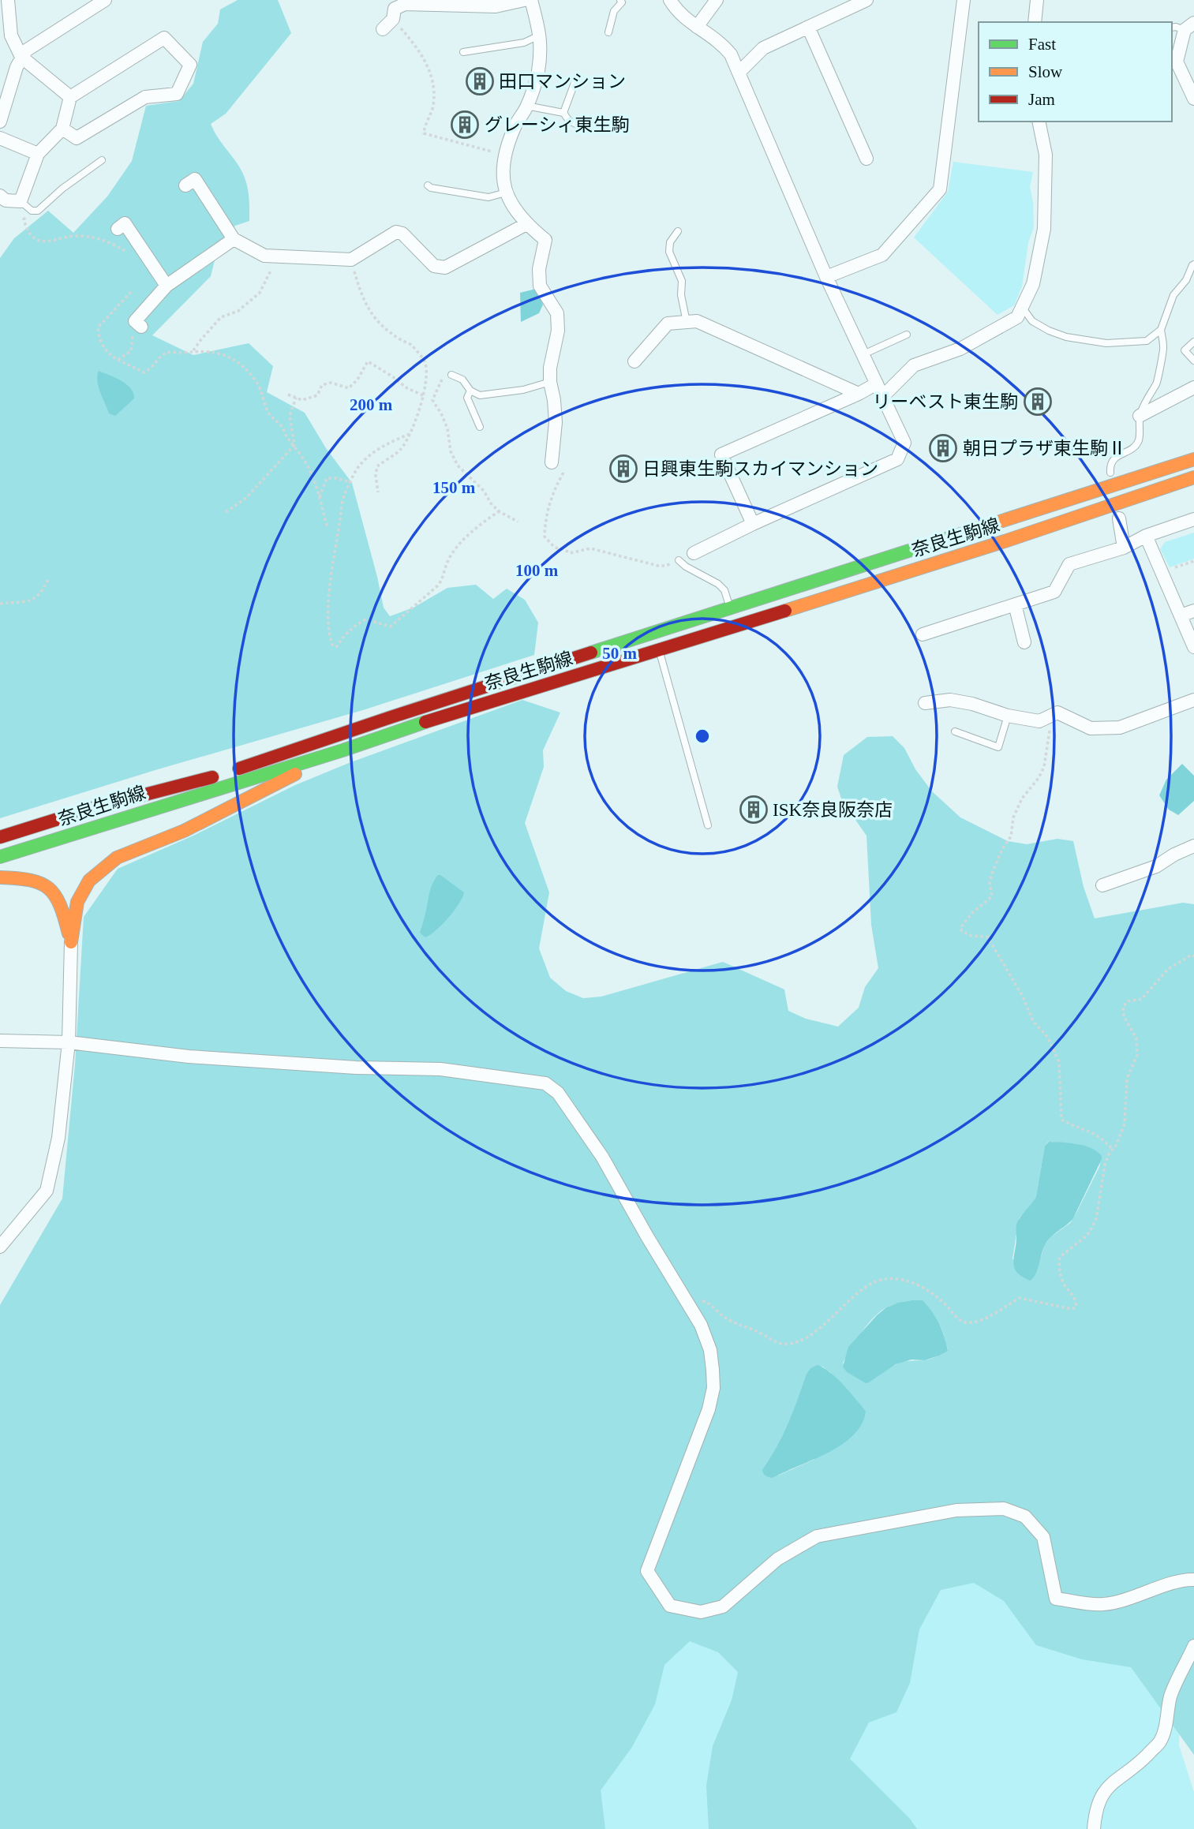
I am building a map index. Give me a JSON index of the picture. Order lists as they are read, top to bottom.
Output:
{
  "streets": {
    "main road": ["奈良生駒線"]
  },
  "places": {
    "building": [
      "田口マンション",
      "グレーシィ東生駒",
      "リーベスト東生駒",
      "朝日プラザ東生駒Ⅱ",
      "日興東生駒スカイマンション",
      "ISK奈良阪奈店"
    ]
  },
  "legend": ["Fast", "Slow", "Jam"],
  "rings": [
    "200 m",
    "150 m",
    "100 m",
    "50 m"
  ]
}
